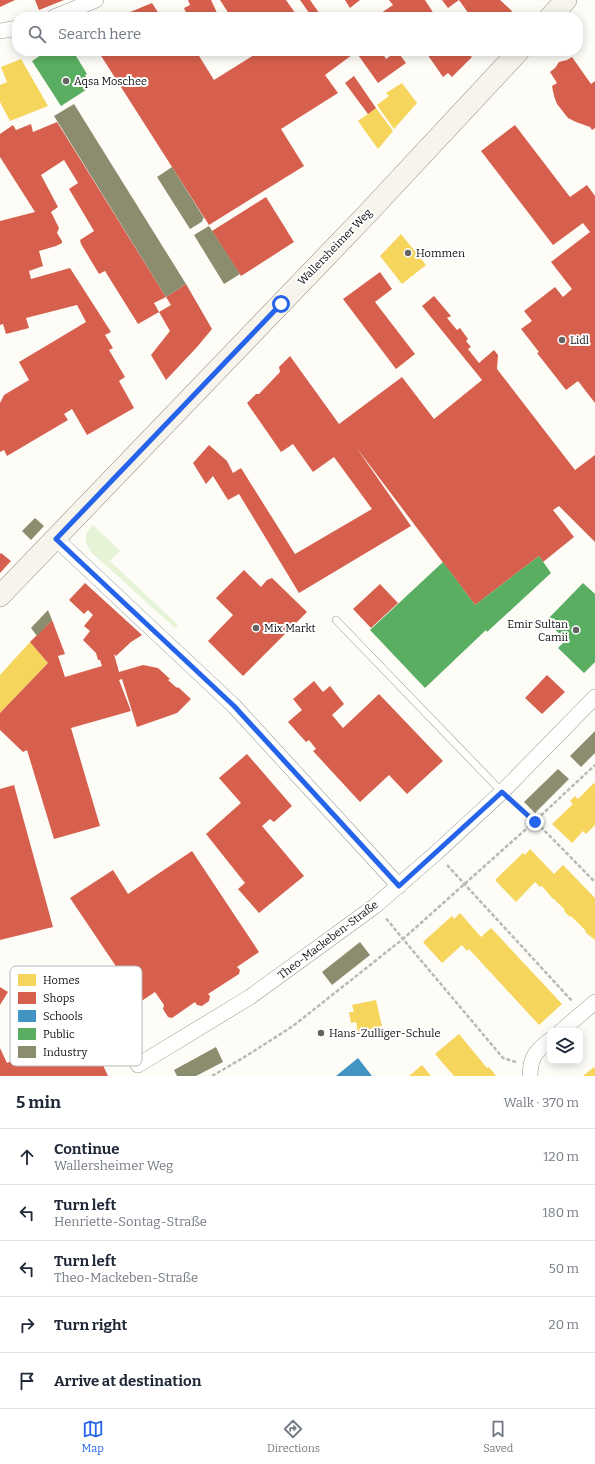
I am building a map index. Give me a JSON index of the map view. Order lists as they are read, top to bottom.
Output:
{
  "streets": {
    "street": ["Wallersheimer Weg", "Theo-Mackeben-Straße"]
  },
  "places": [
    "Aqsa Moschee",
    "Hommen",
    "Lidl",
    "Mix Markt",
    "Emir Sultan Camii",
    "Hans-Zulliger-Schule"
  ],
  "legend": [
    "Homes",
    "Shops",
    "Schools",
    "Public",
    "Industry"
  ],
  "page": {
    "search": "Search here",
    "heading": ["5 min", "Walk · 370 m"],
    "list": [
      ["Continue", "Wallersheimer Weg", "120 m"],
      ["Turn left", "Henriette-Sontag-Straße", "180 m"],
      ["Turn left", "Theo-Mackeben-Straße", "50 m"],
      ["Turn right", "20 m"],
      "Arrive at destination"
    ],
    "nav": ["Map", "Directions", "Saved"]
  }
}
